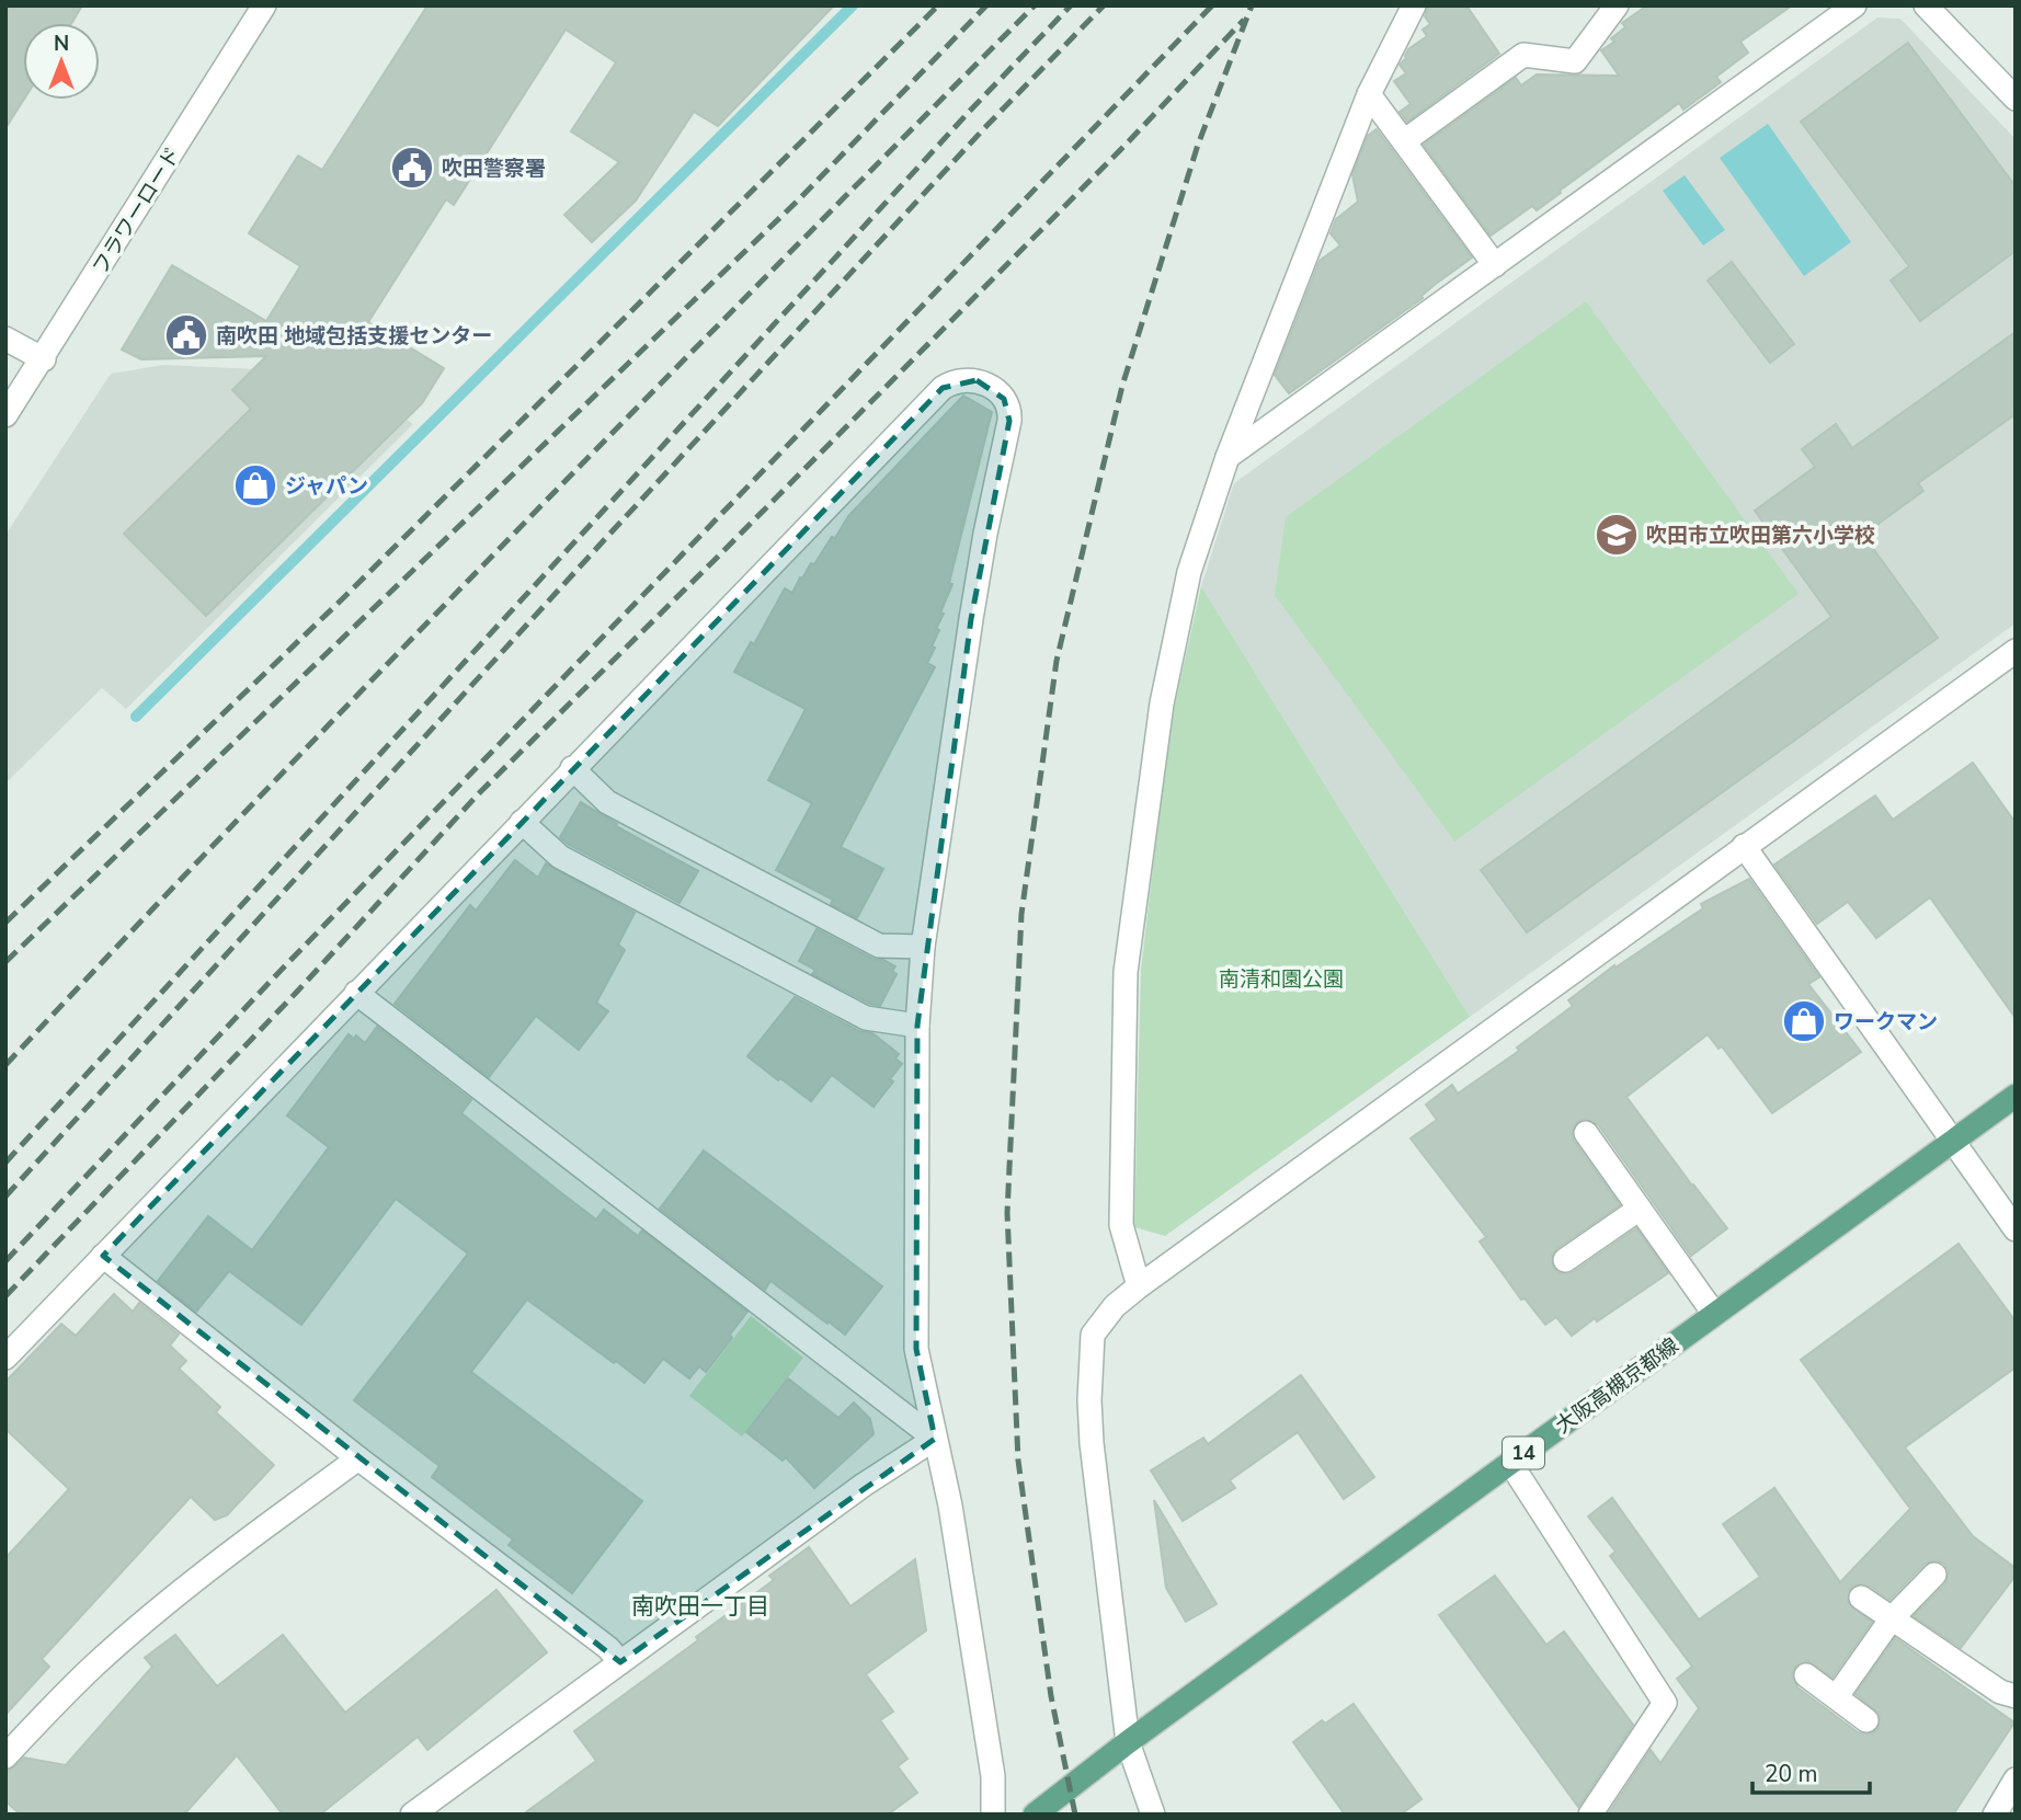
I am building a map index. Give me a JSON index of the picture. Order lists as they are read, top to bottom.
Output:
{
  "streets": {
    "main road": ["大阪高槻京都線", "14"],
    "street": ["フラワーロード"]
  },
  "districts": ["南吹田一丁目"],
  "parks": ["南清和園公園"],
  "places": {
    "public building": ["吹田警察署", "南吹田 地域包括支援センター"],
    "shop": ["ジャパン", "ワークマン"],
    "school or university": ["吹田市立吹田第六小学校"]
  },
  "scale_bar": "20 m",
  "north": "top"
}
